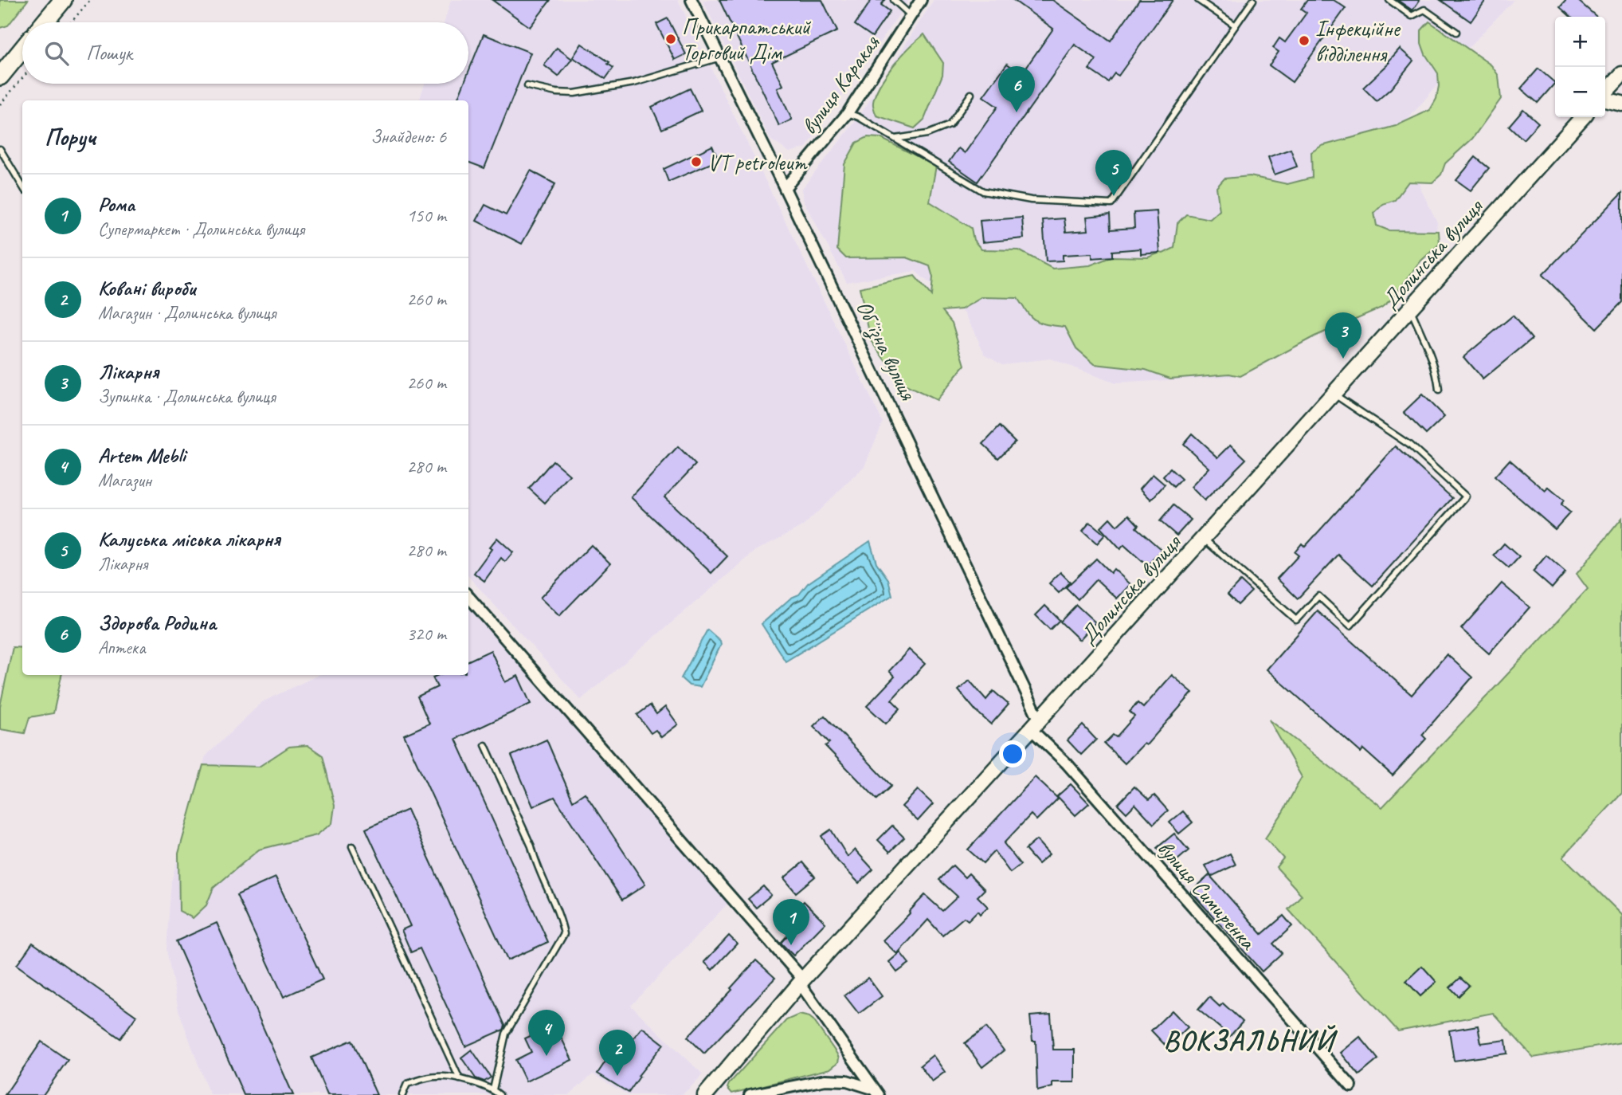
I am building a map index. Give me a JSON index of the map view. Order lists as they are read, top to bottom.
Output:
{
  "streets": {
    "main road": ["Долинська вулиця"],
    "street": ["вулиця Каракая", "Обʼїзна вулиця", "вулиця Симиренка"]
  },
  "crossings": [
    ["вулиця Каракая", "Обʼїзна вулиця"],
    ["Долинська вулиця", "Обʼїзна вулиця"],
    ["Долинська вулиця", "вулиця Симиренка"],
    ["Обʼїзна вулиця", "вулиця Симиренка"]
  ],
  "districts": ["ВОКЗАЛЬНИЙ"],
  "places": ["Прикарпатський Торговий Дім", "Інфекційне відділення", "VT petroleum"],
  "page": {
    "map_buttons": ["+", "−"],
    "search": "Пошук",
    "pins": [
      "6",
      "5",
      "3",
      "1",
      "4",
      "2"
    ],
    "heading": ["Поруч", "Знайдено: 6"],
    "list": [
      {
        "mark": "1",
        "name": "Рома",
        "note": "Супермаркет · Долинська вулиця",
        "value": "150 m"
      },
      {
        "mark": "2",
        "name": "Ковані вироби",
        "note": "Магазин · Долинська вулиця",
        "value": "260 m"
      },
      {
        "mark": "3",
        "name": "Лікарня",
        "note": "Зупинка · Долинська вулиця",
        "value": "260 m"
      },
      {
        "mark": "4",
        "name": "Artem Mebli",
        "note": "Магазин",
        "value": "280 m"
      },
      {
        "mark": "5",
        "name": "Калуська міська лікарня",
        "note": "Лікарня",
        "value": "280 m"
      },
      {
        "mark": "6",
        "name": "Здорова Родина",
        "note": "Аптека",
        "value": "320 m"
      }
    ]
  }
}
